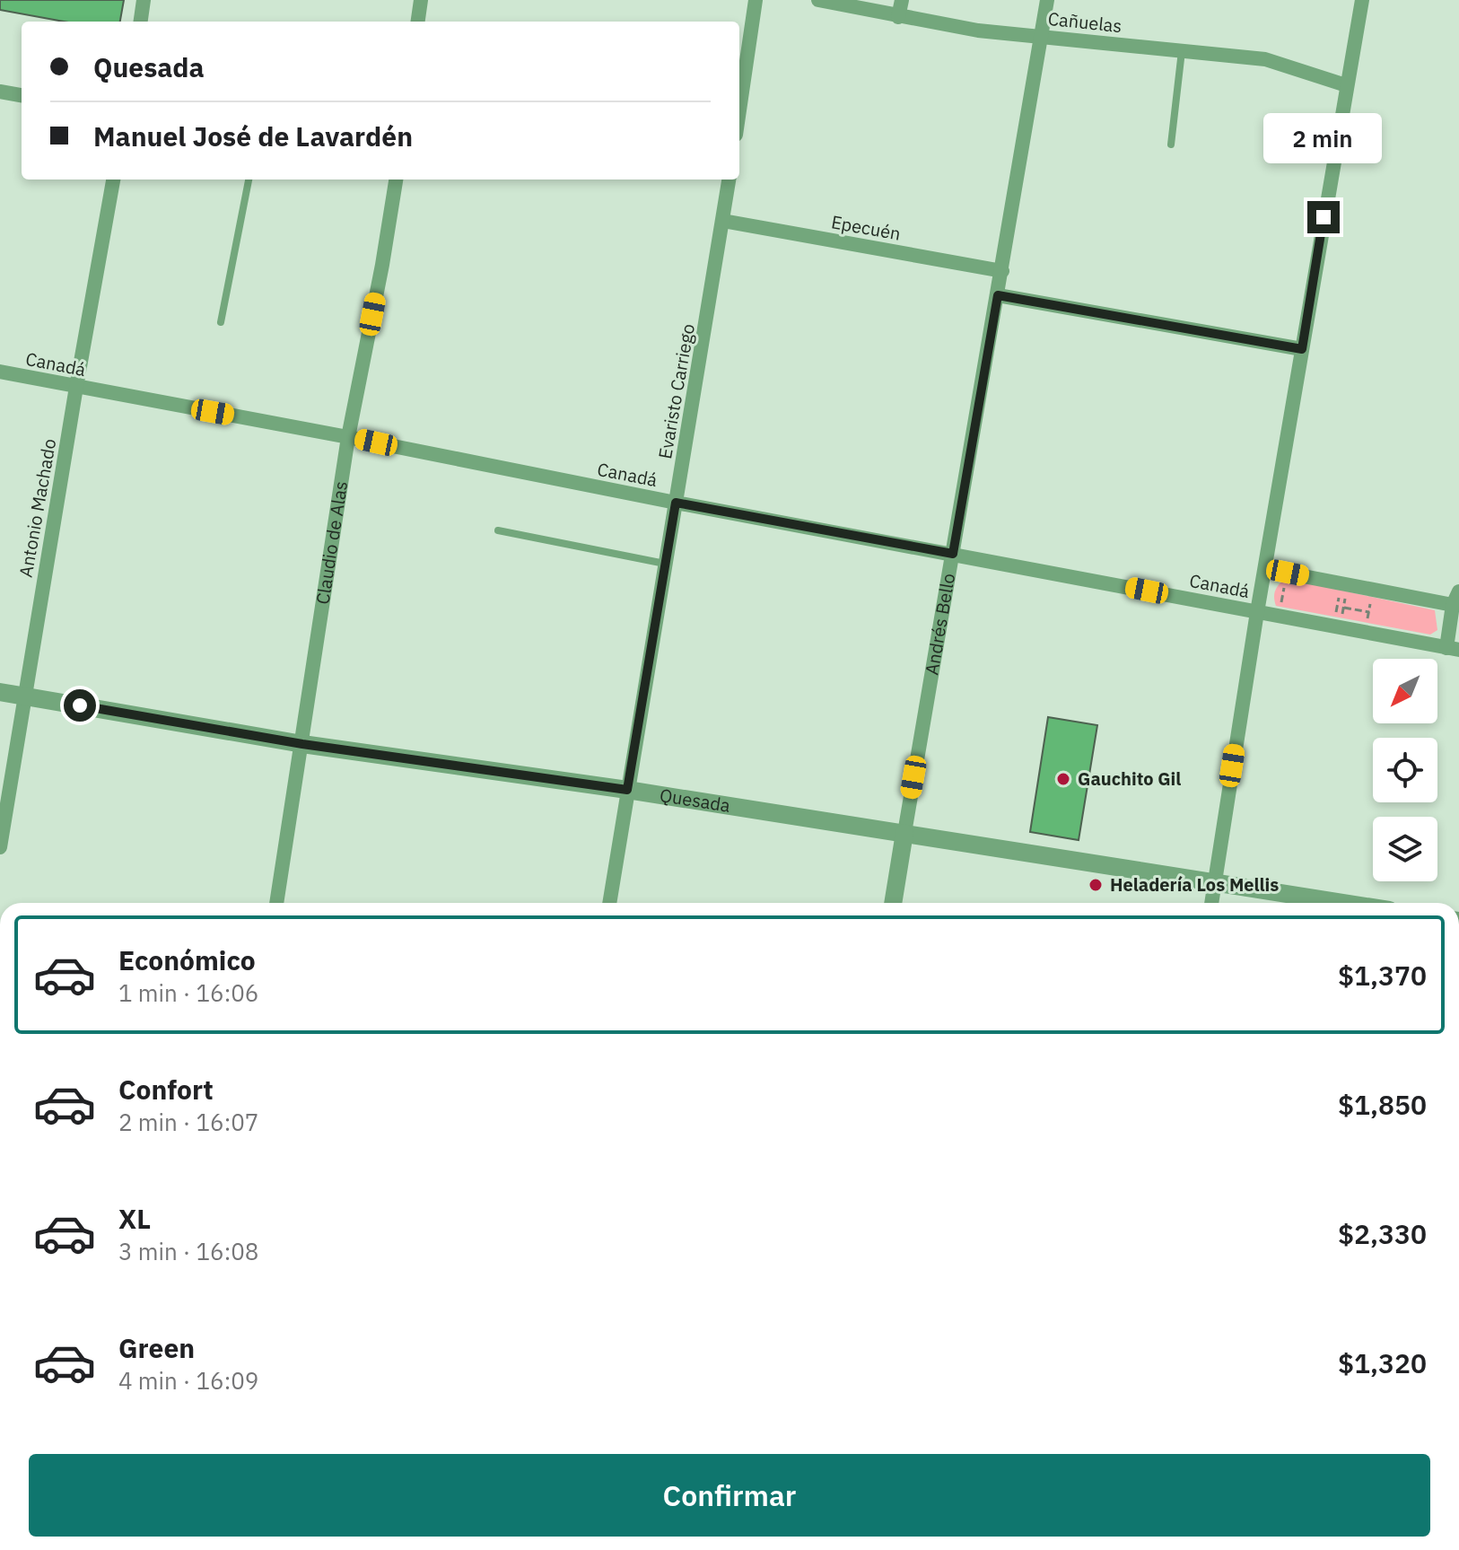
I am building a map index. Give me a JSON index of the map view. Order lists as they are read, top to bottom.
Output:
{
  "streets": {
    "street": [
      "Cañuelas",
      "Epecuén",
      "Canadá",
      "Evaristo Carriego",
      "Antonio Machado",
      "Claudio de Alas",
      "Andrés Bello",
      "Quesada"
    ]
  },
  "crossings": [
    ["Cañuelas", "Andrés Bello"],
    ["Epecuén", "Evaristo Carriego"],
    ["Epecuén", "Andrés Bello"],
    ["Canadá", "Evaristo Carriego"],
    ["Canadá", "Antonio Machado"],
    ["Canadá", "Claudio de Alas"],
    ["Canadá", "Andrés Bello"],
    ["Evaristo Carriego", "Quesada"],
    ["Antonio Machado", "Quesada"],
    ["Claudio de Alas", "Quesada"],
    ["Andrés Bello", "Quesada"]
  ],
  "places": ["Gauchito Gil", "Heladería Los Mellis"],
  "north": "bottom left",
  "page": {
    "banner": ["Quesada", "Manuel José de Lavardén"],
    "bubble": "2 min",
    "list": [
      {
        "name": "Económico",
        "note": "1 min · 16:06",
        "value": "$1,370"
      },
      {
        "name": "Confort",
        "note": "2 min · 16:07",
        "value": "$1,850"
      },
      {
        "name": "XL",
        "note": "3 min · 16:08",
        "value": "$2,330"
      },
      {
        "name": "Green",
        "note": "4 min · 16:09",
        "value": "$1,320"
      }
    ],
    "buttons": "Confirmar"
  }
}
